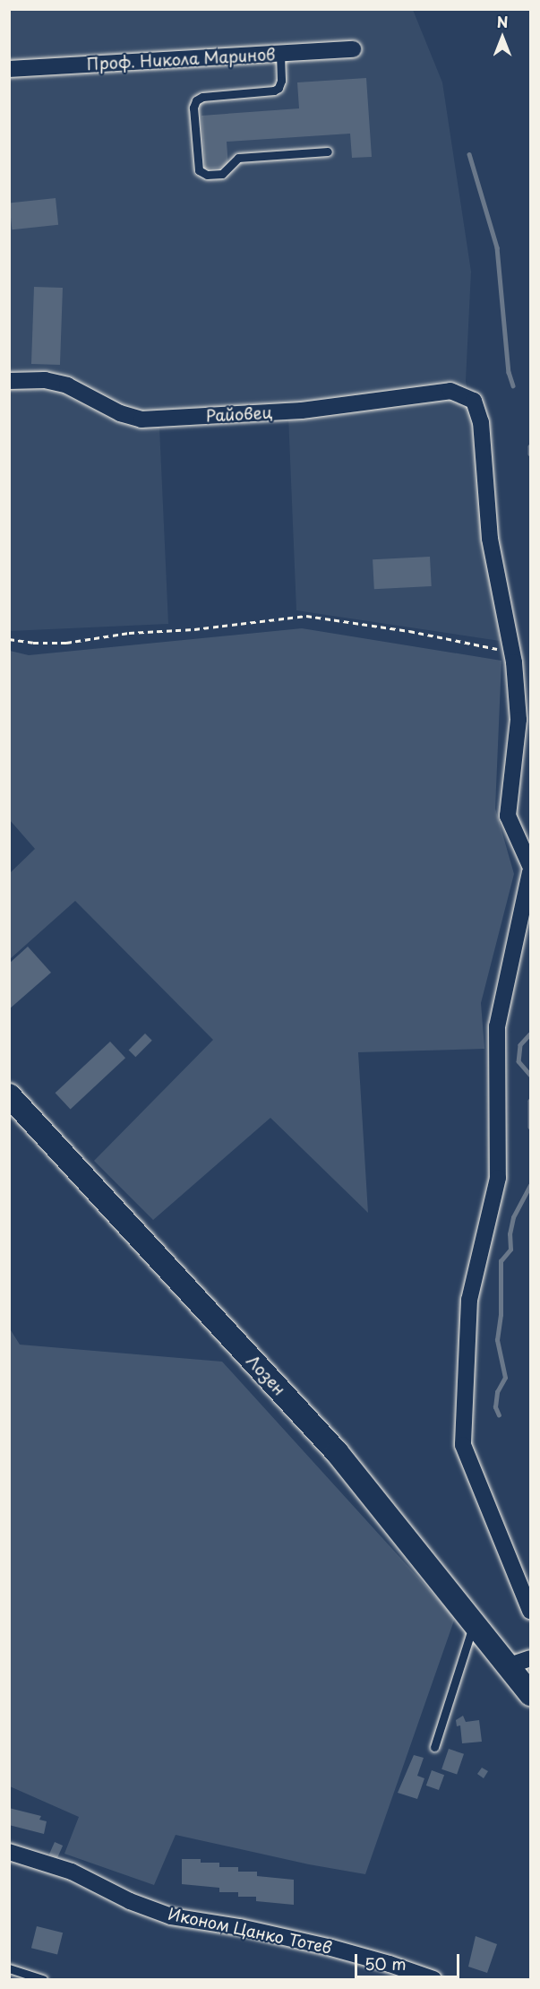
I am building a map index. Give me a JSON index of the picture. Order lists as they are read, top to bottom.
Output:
{
  "streets": {
    "street": [
      "Проф. Никола Маринов",
      "Райовец",
      "Лозен",
      "Иконом Цанко Тотев"
    ]
  },
  "scale_bar": "50 m",
  "north": "top"
}
